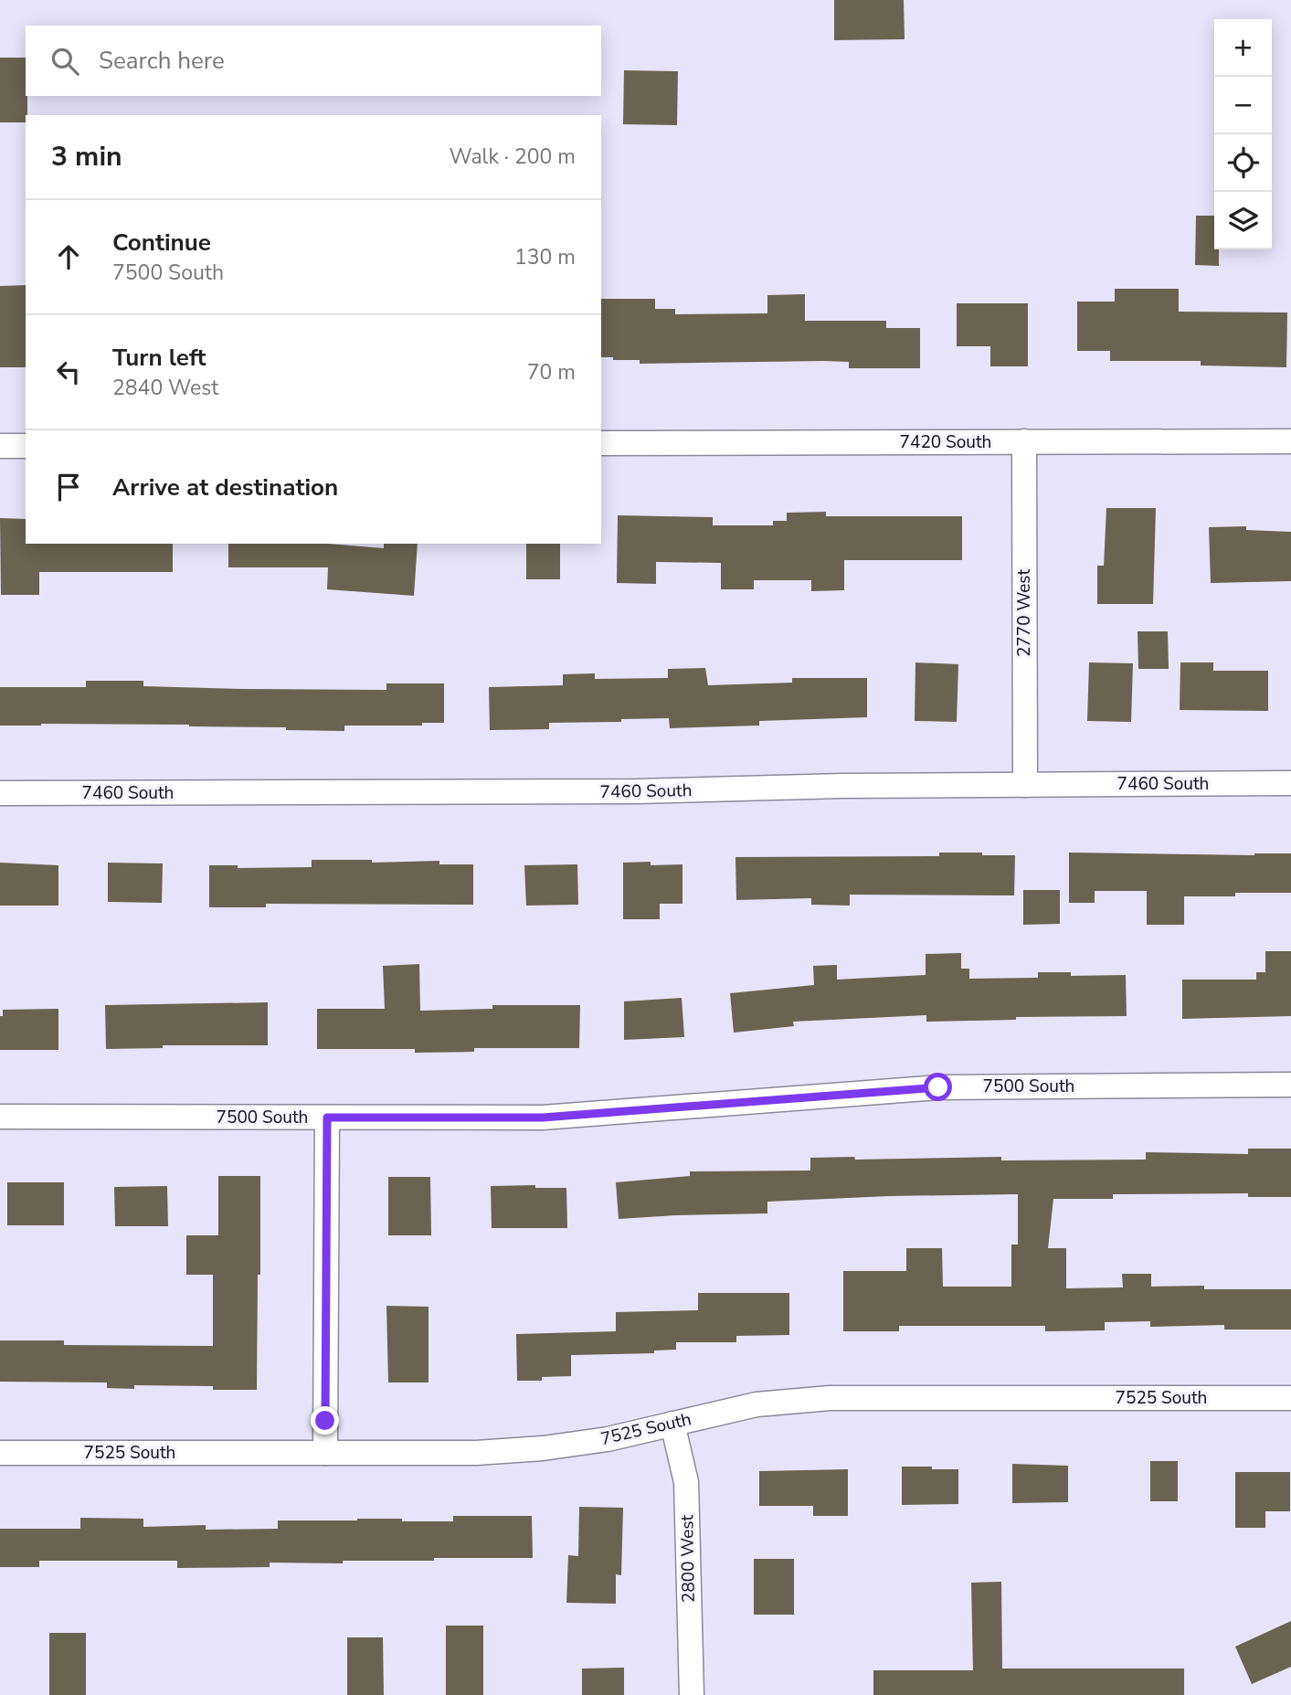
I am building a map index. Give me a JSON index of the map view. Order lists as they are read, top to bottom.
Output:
{
  "streets": {
    "street": [
      "7420 South",
      "2770 West",
      "7460 South",
      "7500 South",
      "7525 South",
      "2800 West"
    ]
  },
  "crossings": [
    ["7420 South", "2770 West"],
    ["2770 West", "7460 South"],
    ["7525 South", "2800 West"]
  ],
  "page": {
    "map_buttons": ["+", "−"],
    "search": "Search here",
    "heading": ["3 min", "Walk · 200 m"],
    "list": [
      ["Continue", "7500 South", "130 m"],
      ["Turn left", "2840 West", "70 m"],
      "Arrive at destination"
    ]
  }
}
